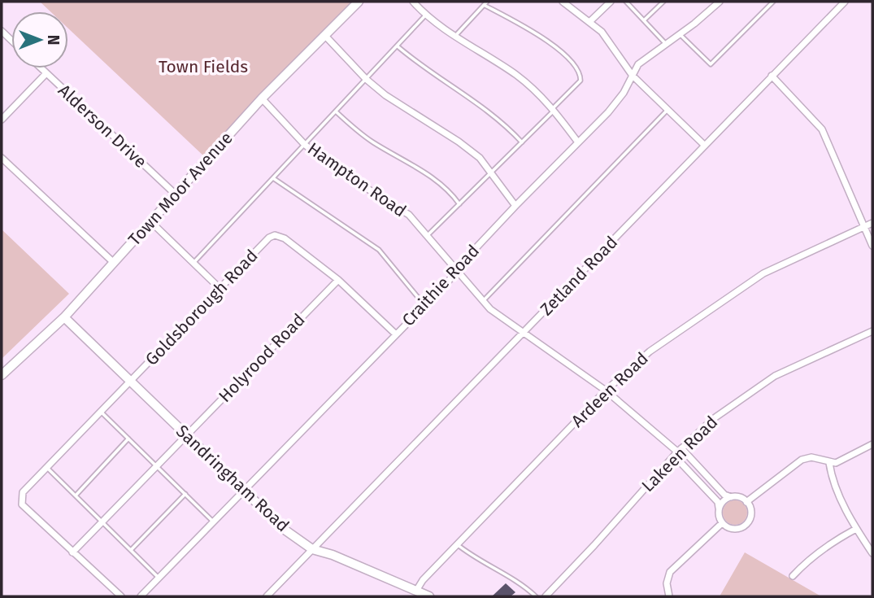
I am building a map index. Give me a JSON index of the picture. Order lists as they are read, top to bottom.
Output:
{
  "streets": {
    "street": [
      "Alderson Drive",
      "Hampton Road",
      "Town Moor Avenue",
      "Zetland Road",
      "Craithie Road",
      "Goldsborough Road",
      "Holyrood Road",
      "Ardeen Road",
      "Lakeen Road",
      "Sandringham Road"
    ]
  },
  "crossings": [
    ["Alderson Drive", "Town Moor Avenue"],
    ["Hampton Road", "Town Moor Avenue"],
    ["Hampton Road", "Zetland Road"],
    ["Hampton Road", "Craithie Road"],
    ["Hampton Road", "Ardeen Road"],
    ["Hampton Road", "Lakeen Road"],
    ["Town Moor Avenue", "Sandringham Road"],
    ["Zetland Road", "Sandringham Road"],
    ["Craithie Road", "Sandringham Road"],
    ["Goldsborough Road", "Holyrood Road"],
    ["Goldsborough Road", "Sandringham Road"],
    ["Holyrood Road", "Sandringham Road"],
    ["Ardeen Road", "Sandringham Road"]
  ],
  "parks": ["Town Fields"],
  "north": "right"
}
